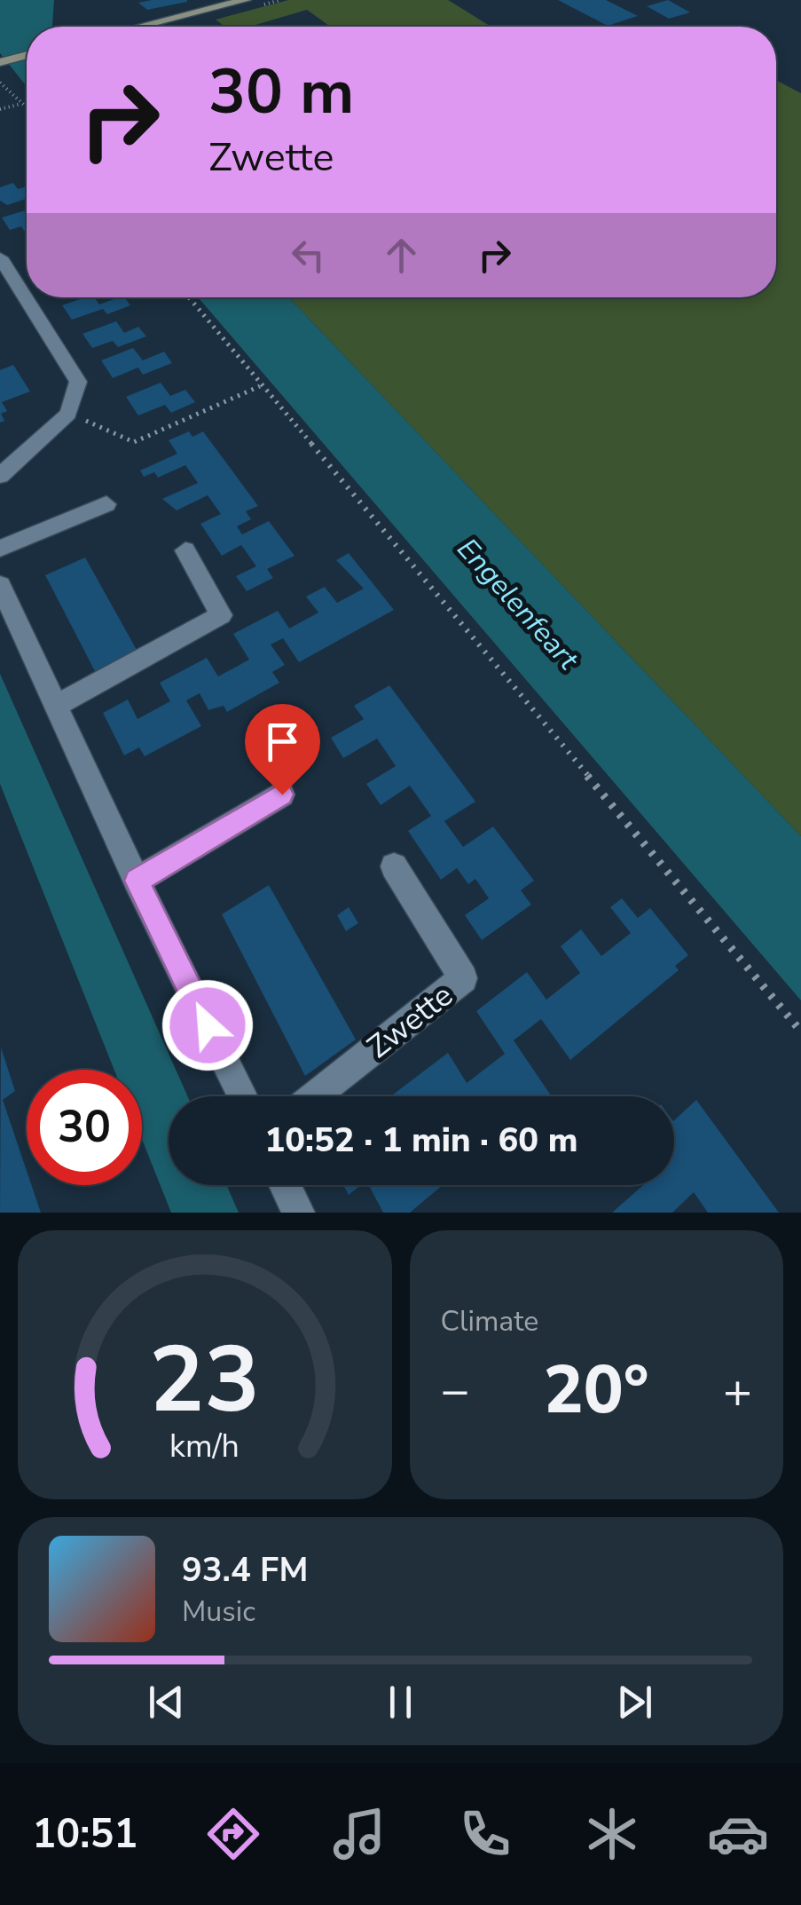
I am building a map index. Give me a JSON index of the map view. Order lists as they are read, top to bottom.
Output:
{
  "streets": {
    "street": ["Zwette"]
  },
  "water": ["Engelenfeart"],
  "page": {
    "turn": ["30 m", "Zwette"],
    "limit": "30",
    "trip": "10:52 · 1 min · 60 m",
    "tile": "Climate",
    "heat": ["−", "20°", "+"],
    "song": ["93.4 FM", "Music"],
    "tabs": "10:51",
    "gauge": ["23", "km/h"]
  }
}
